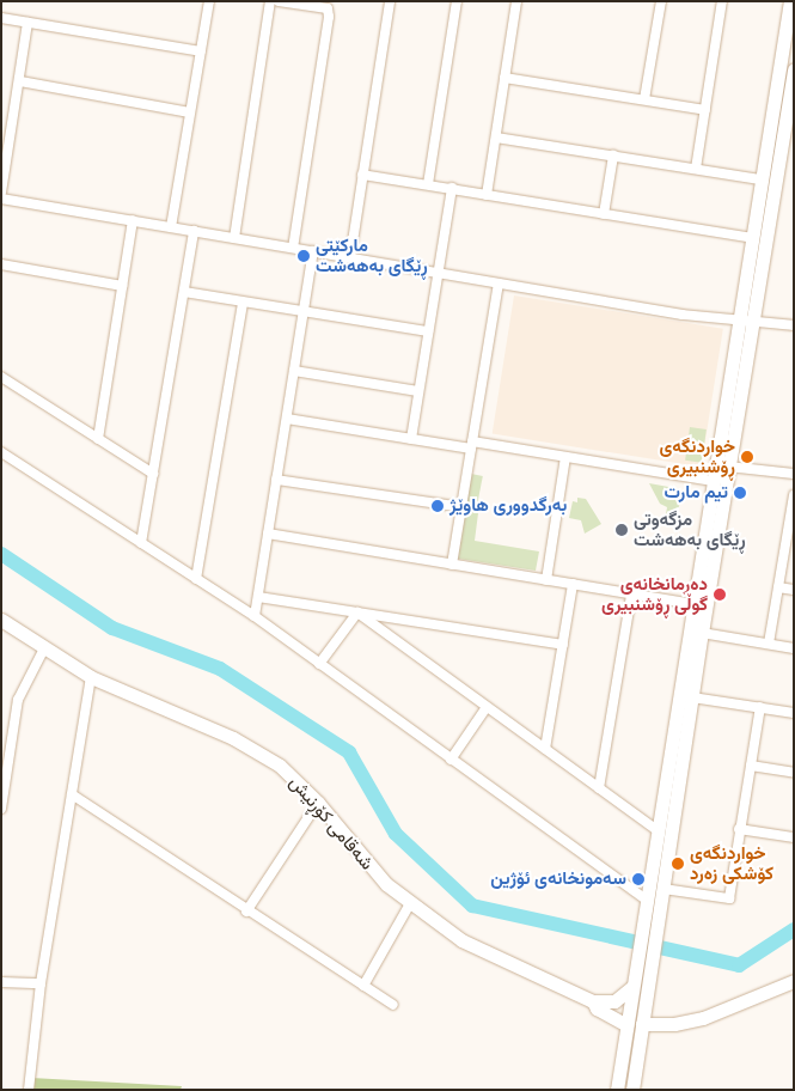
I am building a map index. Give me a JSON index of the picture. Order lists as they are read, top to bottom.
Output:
{
  "streets": {
    "main road": ["شەقامی کۆڕنیش"]
  },
  "places": [
    "مارکێتی ڕێگای بەهەشت",
    "خواردنگەی ڕۆشنبیری",
    "تیم مارت",
    "بەرگدووری هاوێژ",
    "مزگەوتی ڕێگای بەھەشت",
    "دەرمانخانەی گوڵی ڕۆشنبیری",
    "خواردنگەی کۆشکی زەرد",
    "سەمونخانەی ئۆژین"
  ]
}
